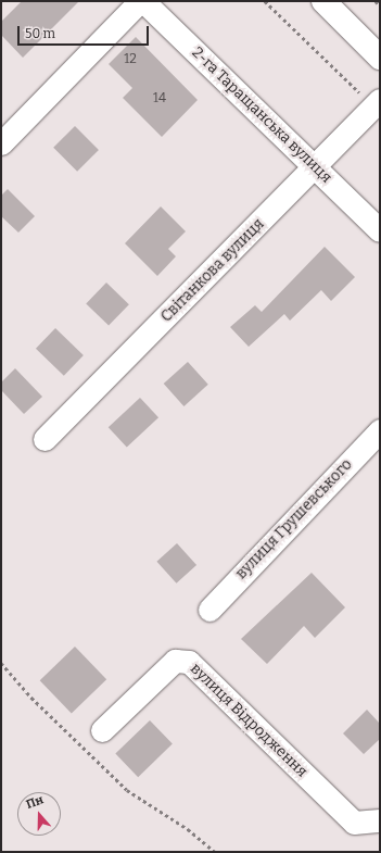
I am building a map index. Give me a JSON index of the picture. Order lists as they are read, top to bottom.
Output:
{
  "streets": {
    "street": [
      "2-га Таращанська вулиця",
      "Світанкова вулиця",
      "вулиця Грушевського",
      "вулиця Відродження"
    ]
  },
  "crossings": [
    ["2-га Таращанська вулиця", "Світанкова вулиця"]
  ],
  "house_numbers": ["12", "14"],
  "scale_bar": "50 m",
  "north": "top"
}
